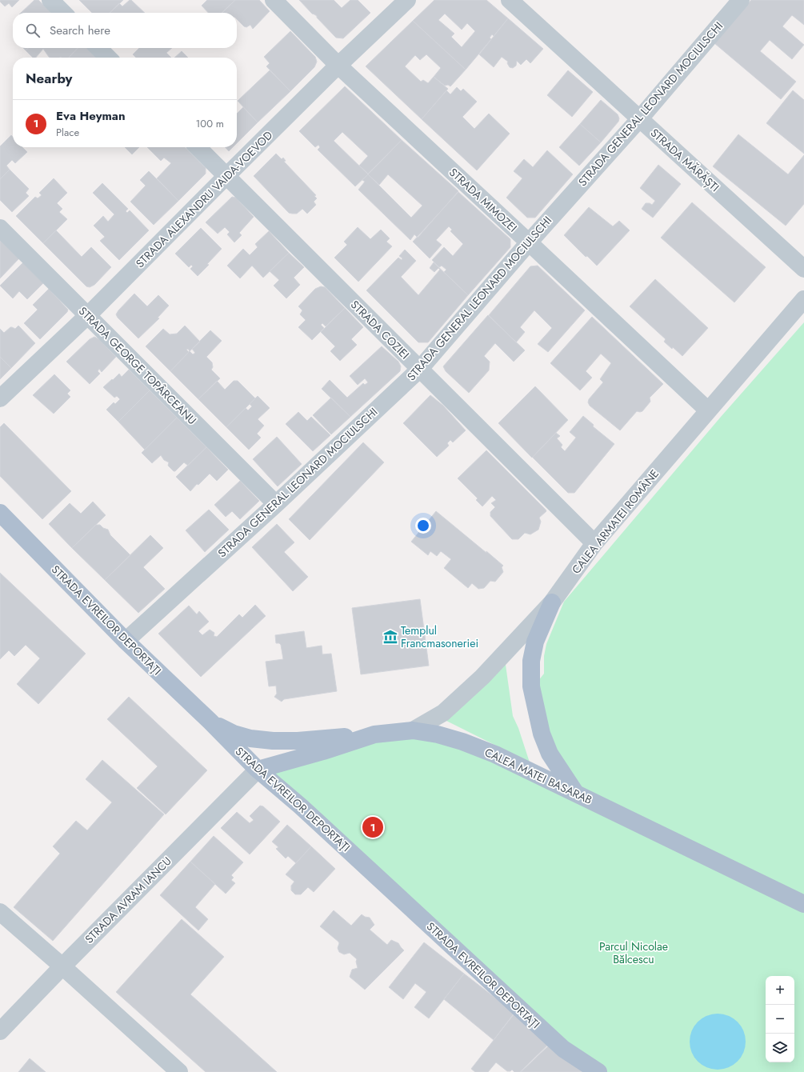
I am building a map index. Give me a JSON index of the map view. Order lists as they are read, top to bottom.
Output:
{
  "streets": {
    "main road": ["STRADA EVREILOR DEPORTAŢI", "CALEA MATEI BASARAB"],
    "street": [
      "STRADA GENERAL LEONARD MOCIULSCHI",
      "STRADA MĂRĂȘTI",
      "STRADA ALEXANDRU VAIDA-VOEVOD",
      "STRADA MIMOZEI",
      "STRADA COZIEI",
      "STRADA GEORGE TOPÂRCEANU",
      "CALEA ARMATEI ROMÂNE",
      "STRADA AVRAM IANCU"
    ]
  },
  "crossings": [
    ["STRADA GENERAL LEONARD MOCIULSCHI", "STRADA MĂRĂȘTI"],
    ["STRADA GENERAL LEONARD MOCIULSCHI", "STRADA MIMOZEI"],
    ["STRADA GENERAL LEONARD MOCIULSCHI", "STRADA COZIEI"],
    ["STRADA GENERAL LEONARD MOCIULSCHI", "STRADA GEORGE TOPÂRCEANU"],
    ["STRADA GENERAL LEONARD MOCIULSCHI", "STRADA EVREILOR DEPORTAŢI"],
    ["STRADA ALEXANDRU VAIDA-VOEVOD", "STRADA MIMOZEI"],
    ["STRADA ALEXANDRU VAIDA-VOEVOD", "STRADA COZIEI"],
    ["STRADA ALEXANDRU VAIDA-VOEVOD", "STRADA GEORGE TOPÂRCEANU"],
    ["STRADA MIMOZEI", "CALEA ARMATEI ROMÂNE"],
    ["STRADA COZIEI", "CALEA ARMATEI ROMÂNE"],
    ["CALEA ARMATEI ROMÂNE", "CALEA MATEI BASARAB"],
    ["STRADA EVREILOR DEPORTAŢI", "CALEA MATEI BASARAB"],
    ["STRADA EVREILOR DEPORTAŢI", "STRADA AVRAM IANCU"],
    ["CALEA MATEI BASARAB", "STRADA AVRAM IANCU"]
  ],
  "parks": ["Parcul Nicolae Bălcescu"],
  "places": {
    "museum": ["Templul Francmasoneriei"]
  },
  "page": {
    "search": "Search here",
    "heading": "Nearby",
    "list": [
      {
        "mark": "1",
        "name": "Eva Heyman",
        "note": "Place",
        "value": "100 m"
      }
    ],
    "pins": "1",
    "map_buttons": ["+", "−"]
  }
}
